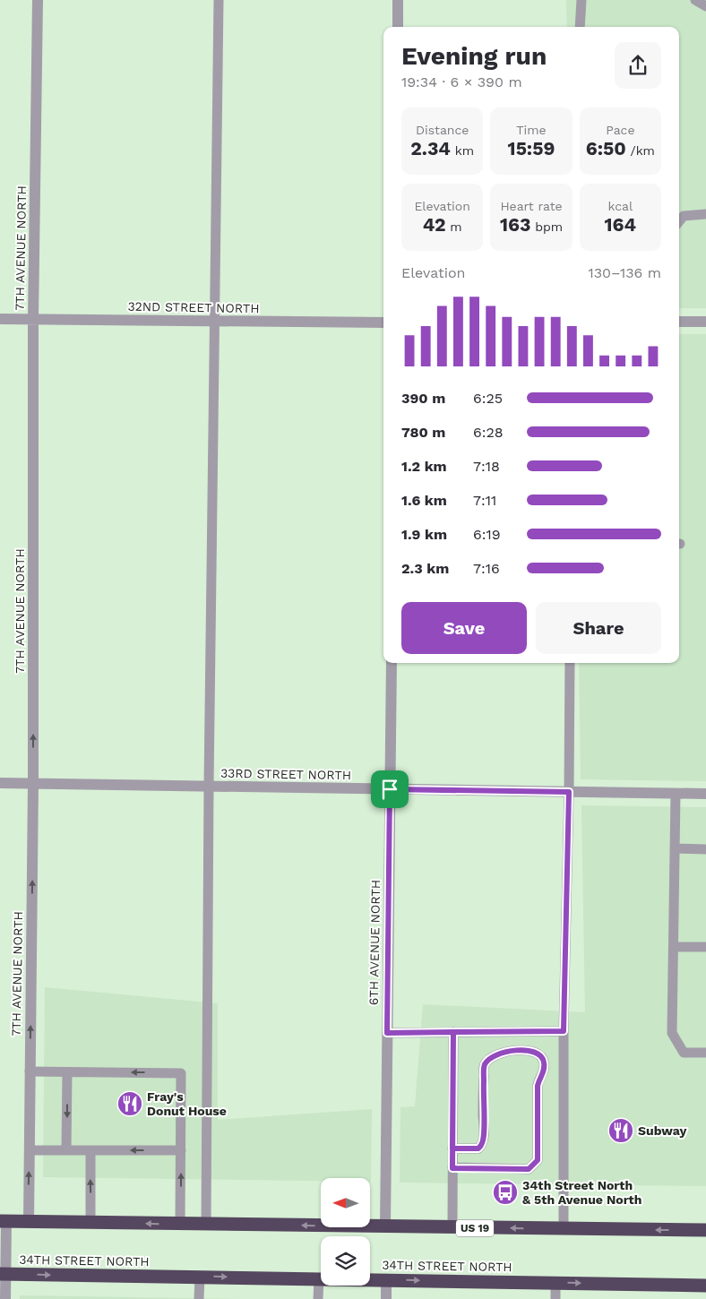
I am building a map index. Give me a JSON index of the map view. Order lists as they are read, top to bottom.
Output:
{
  "streets": {
    "highway": ["US 19", "34TH STREET NORTH"],
    "street": [
      "7TH AVENUE NORTH",
      "32ND STREET NORTH",
      "33RD STREET NORTH",
      "6TH AVENUE NORTH"
    ]
  },
  "crossings": [
    ["7TH AVENUE NORTH", "32ND STREET NORTH"],
    ["7TH AVENUE NORTH", "33RD STREET NORTH"],
    ["7TH AVENUE NORTH", "US 19"],
    ["33RD STREET NORTH", "6TH AVENUE NORTH"],
    ["6TH AVENUE NORTH", "US 19"]
  ],
  "one_way": ["7TH AVENUE NORTH"],
  "places": {
    "restaurant": ["Fray's Donut House", "Subway"],
    "bus stop": ["34th Street North & 5th Avenue North"]
  },
  "north": "left",
  "page": {
    "heading": ["Evening run", "19:34 · 6 × 390 m"],
    "stats": [
      ["Distance", "2.34 km"],
      ["Time", "15:59"],
      ["Pace", "6:50 /km"],
      ["Elevation", "42 m"],
      ["Heart rate", "163 bpm"],
      ["kcal", "164"]
    ],
    "chart": ["Elevation", "130–136 m"],
    "list": [
      {
        "name": "390 m",
        "note": "6:25"
      },
      {
        "name": "780 m",
        "note": "6:28"
      },
      {
        "name": "1.2 km",
        "note": "7:18"
      },
      {
        "name": "1.6 km",
        "note": "7:11"
      },
      {
        "name": "1.9 km",
        "note": "6:19"
      },
      {
        "name": "2.3 km",
        "note": "7:16"
      }
    ],
    "buttons": ["Save", "Share"]
  }
}
